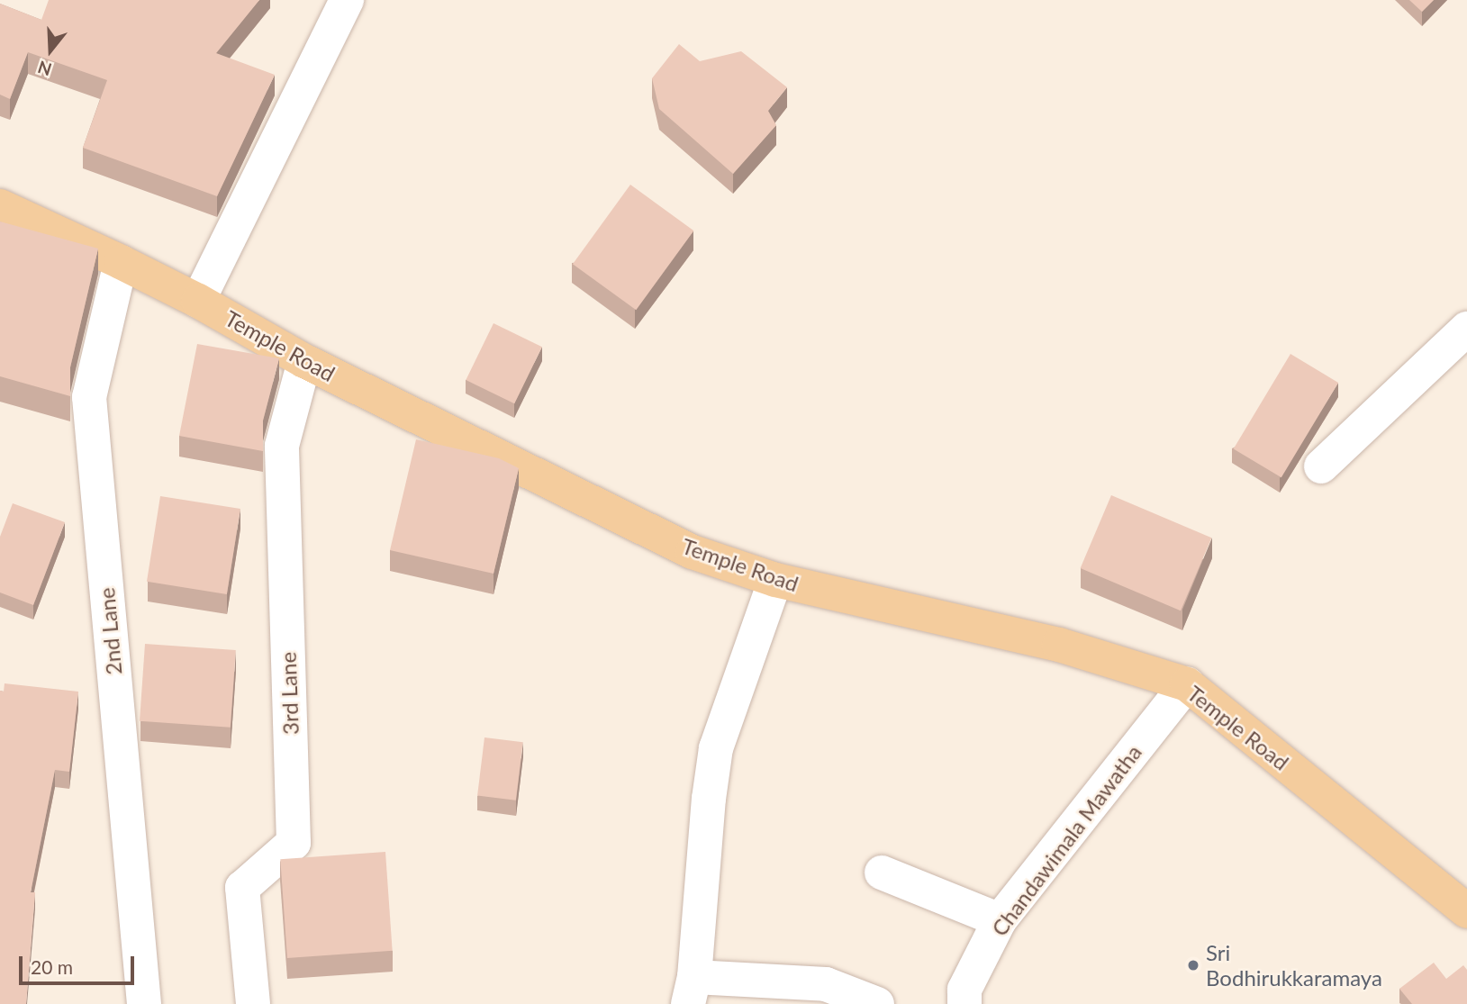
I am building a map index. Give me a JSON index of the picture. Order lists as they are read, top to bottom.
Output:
{
  "streets": {
    "main road": ["Temple Road"],
    "street": ["2nd Lane", "3rd Lane", "Chandawimala Mawatha"]
  },
  "crossings": [
    ["Temple Road", "2nd Lane"],
    ["Temple Road", "3rd Lane"],
    ["Temple Road", "Chandawimala Mawatha"]
  ],
  "places": ["Sri Bodhirukkaramaya"],
  "scale_bar": "20 m",
  "north": "bottom"
}
